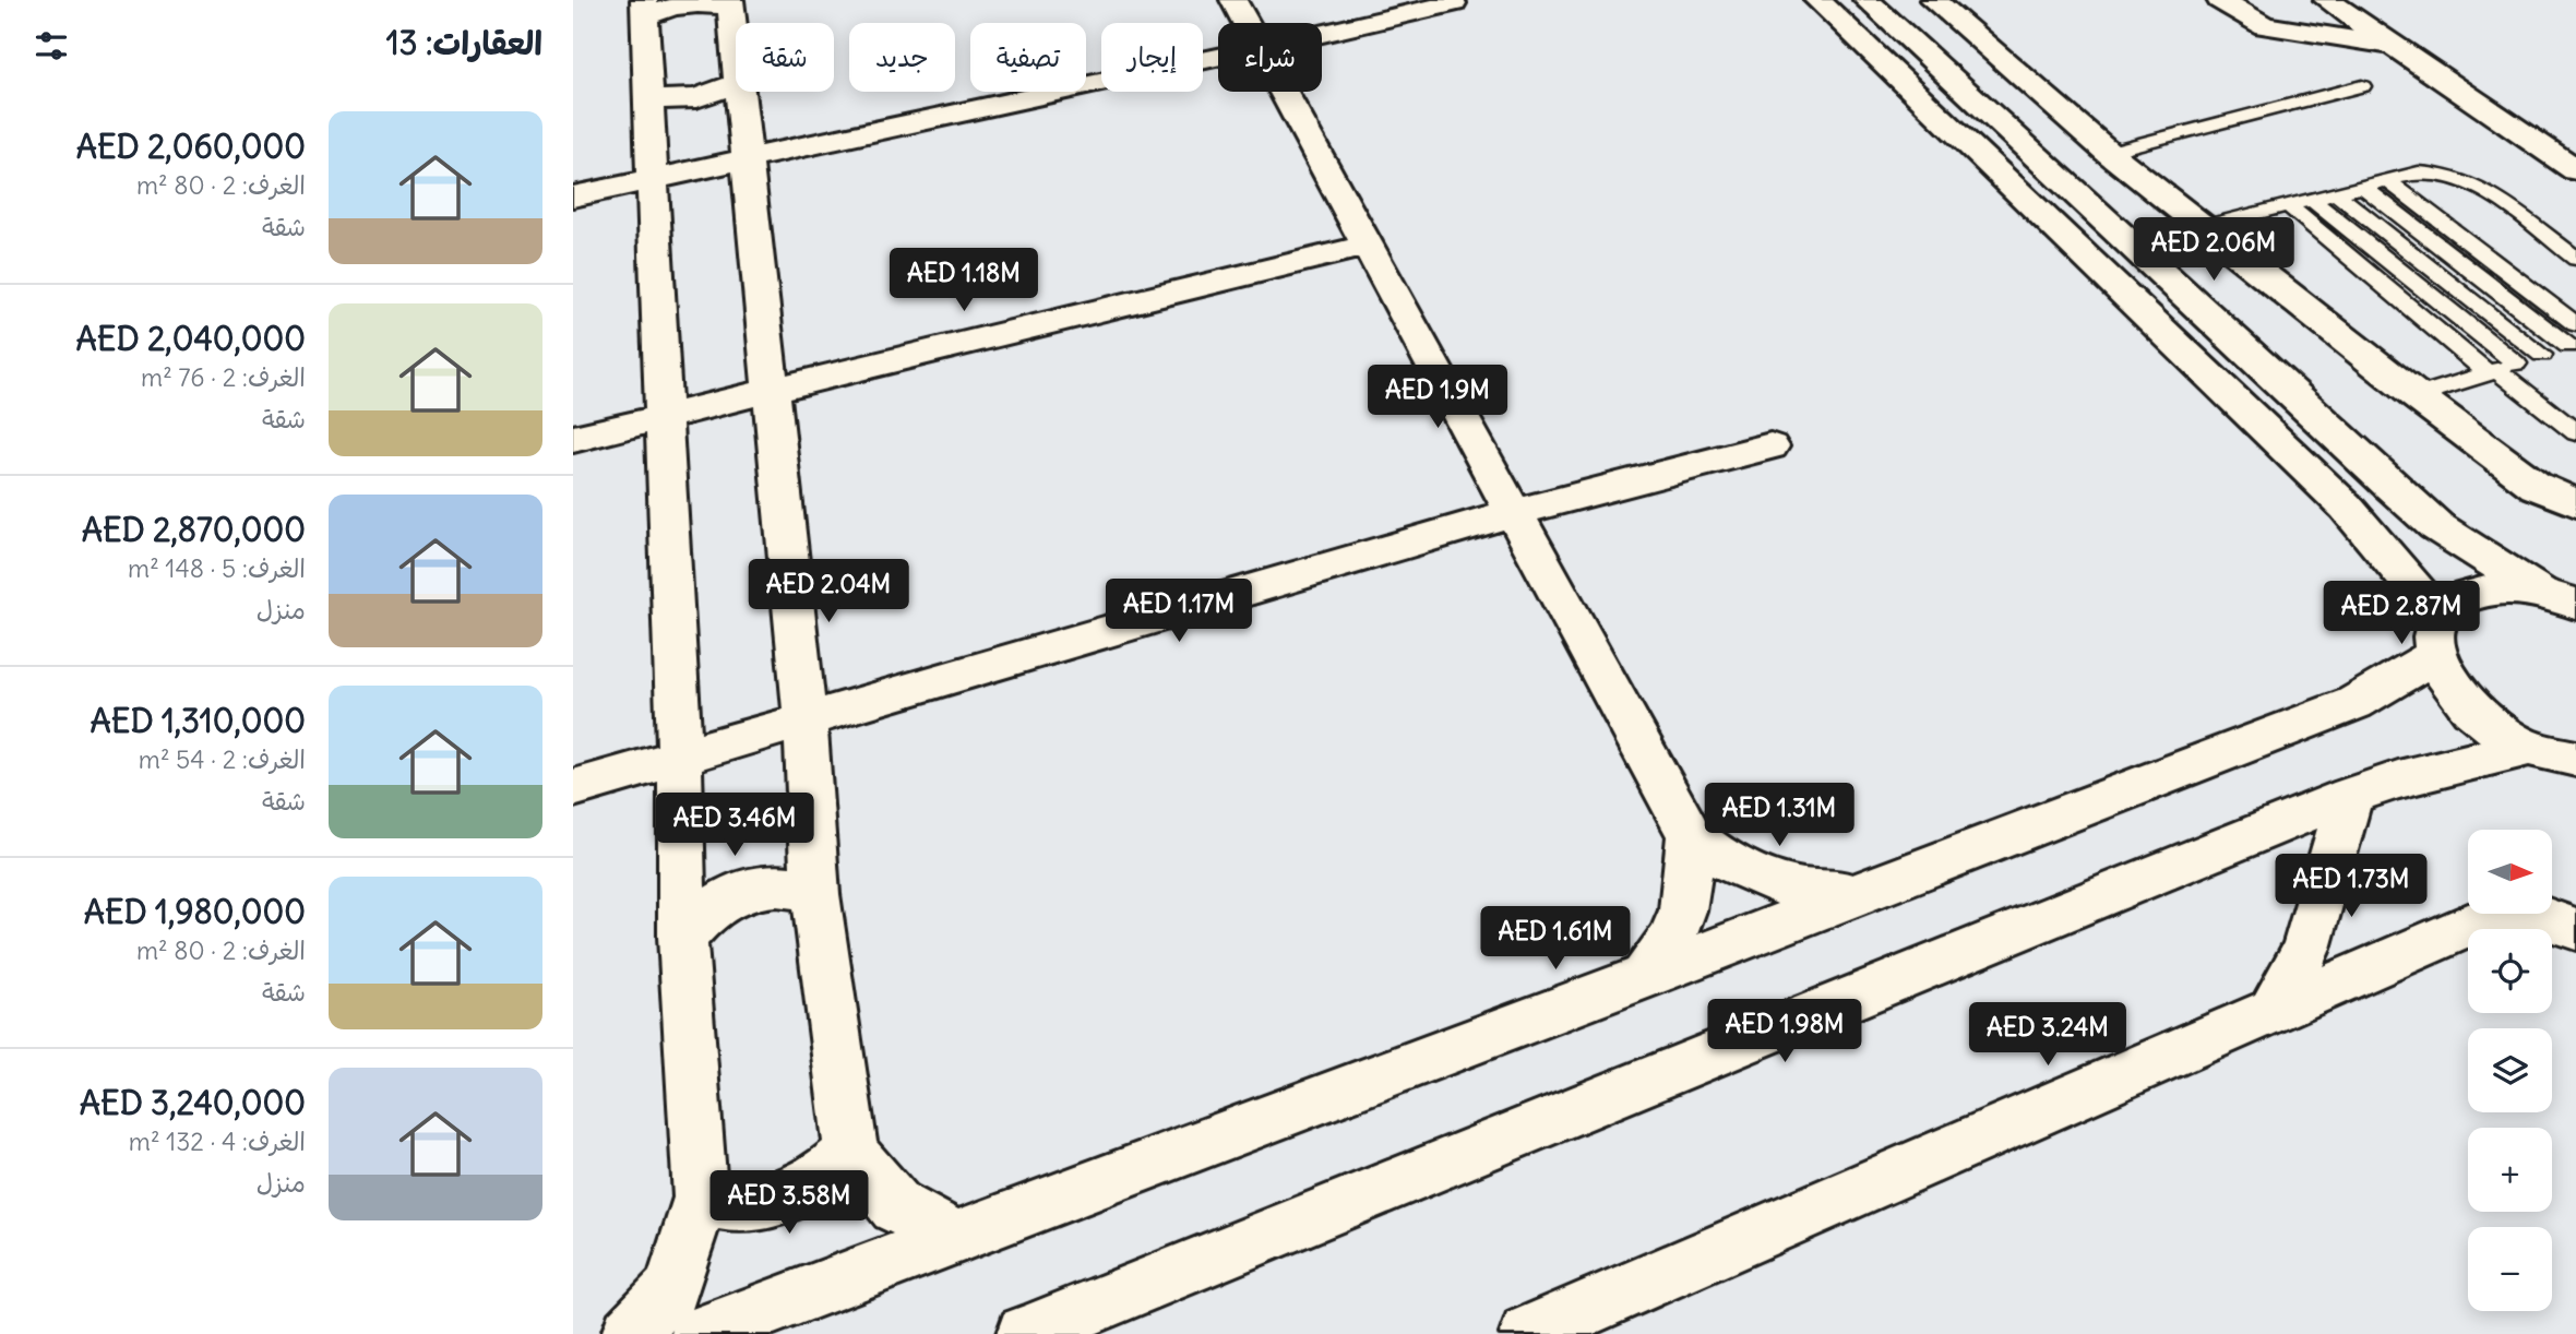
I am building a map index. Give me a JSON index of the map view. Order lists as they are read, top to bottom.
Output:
{
  "north": "right",
  "page": {
    "heading": "العقارات: 13",
    "chip": [
      "شراء",
      "إيجار",
      "تصفية",
      "جديد",
      "شقة"
    ],
    "list": [
      {
        "name": "AED 2,060,000",
        "note": "الغرف: 2 · 80 m² · شقة"
      },
      {
        "name": "AED 2,040,000",
        "note": "الغرف: 2 · 76 m² · شقة"
      },
      {
        "name": "AED 2,870,000",
        "note": "الغرف: 5 · 148 m² · منزل"
      },
      {
        "name": "AED 1,310,000",
        "note": "الغرف: 2 · 54 m² · شقة"
      },
      {
        "name": "AED 1,980,000",
        "note": "الغرف: 2 · 80 m² · شقة"
      },
      {
        "name": "AED 3,240,000",
        "note": "الغرف: 4 · 132 m² · منزل"
      }
    ],
    "price": [
      "AED 2.06M",
      "AED 1.18M",
      "AED 1.9M",
      "AED 2.04M",
      "AED 1.17M",
      "AED 2.87M",
      "AED 1.31M",
      "AED 3.46M",
      "AED 1.73M",
      "AED 1.61M",
      "AED 1.98M",
      "AED 3.24M",
      "AED 3.58M"
    ],
    "map_buttons": ["+", "−"]
  }
}
